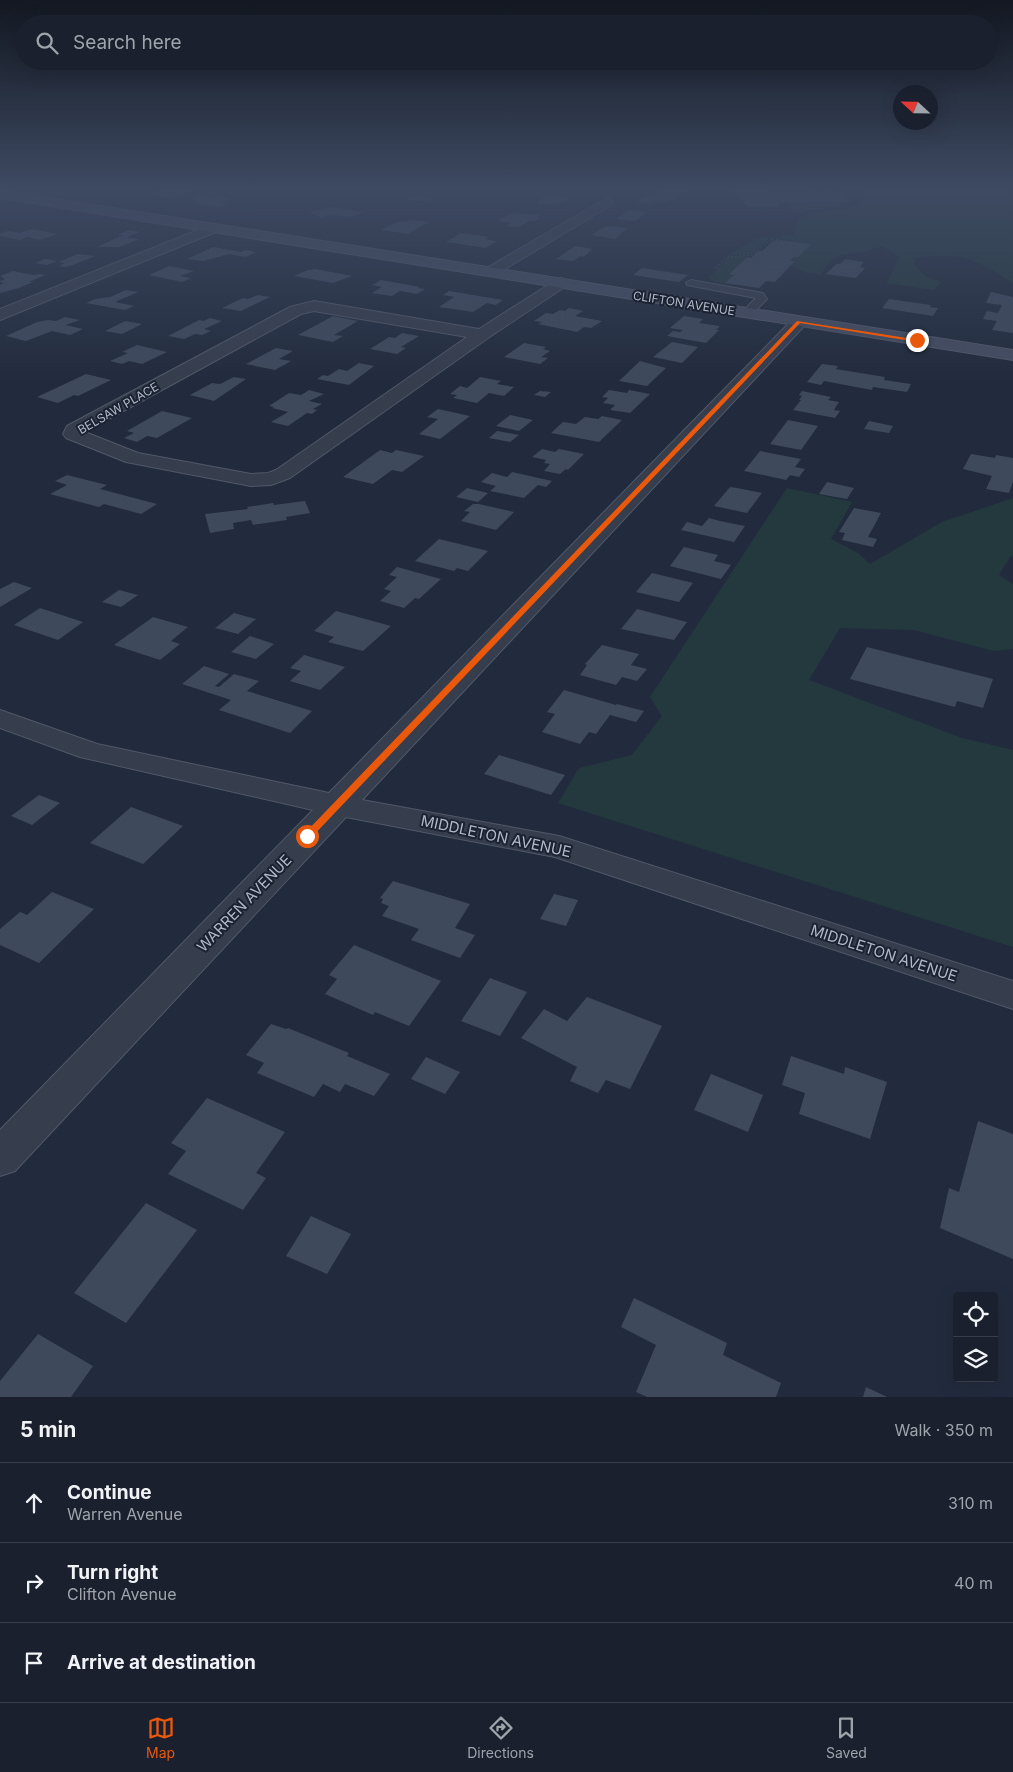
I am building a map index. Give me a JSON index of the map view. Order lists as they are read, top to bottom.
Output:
{
  "streets": {
    "main road": ["CLIFTON AVENUE"],
    "street": ["BELSAW PLACE", "MIDDLETON AVENUE", "WARREN AVENUE"]
  },
  "crossings": [
    ["CLIFTON AVENUE", "BELSAW PLACE"],
    ["CLIFTON AVENUE", "WARREN AVENUE"],
    ["MIDDLETON AVENUE", "WARREN AVENUE"]
  ],
  "north": "left",
  "page": {
    "search": "Search here",
    "heading": ["5 min", "Walk · 350 m"],
    "list": [
      ["Continue", "Warren Avenue", "310 m"],
      ["Turn right", "Clifton Avenue", "40 m"],
      "Arrive at destination"
    ],
    "nav": ["Map", "Directions", "Saved"]
  }
}
